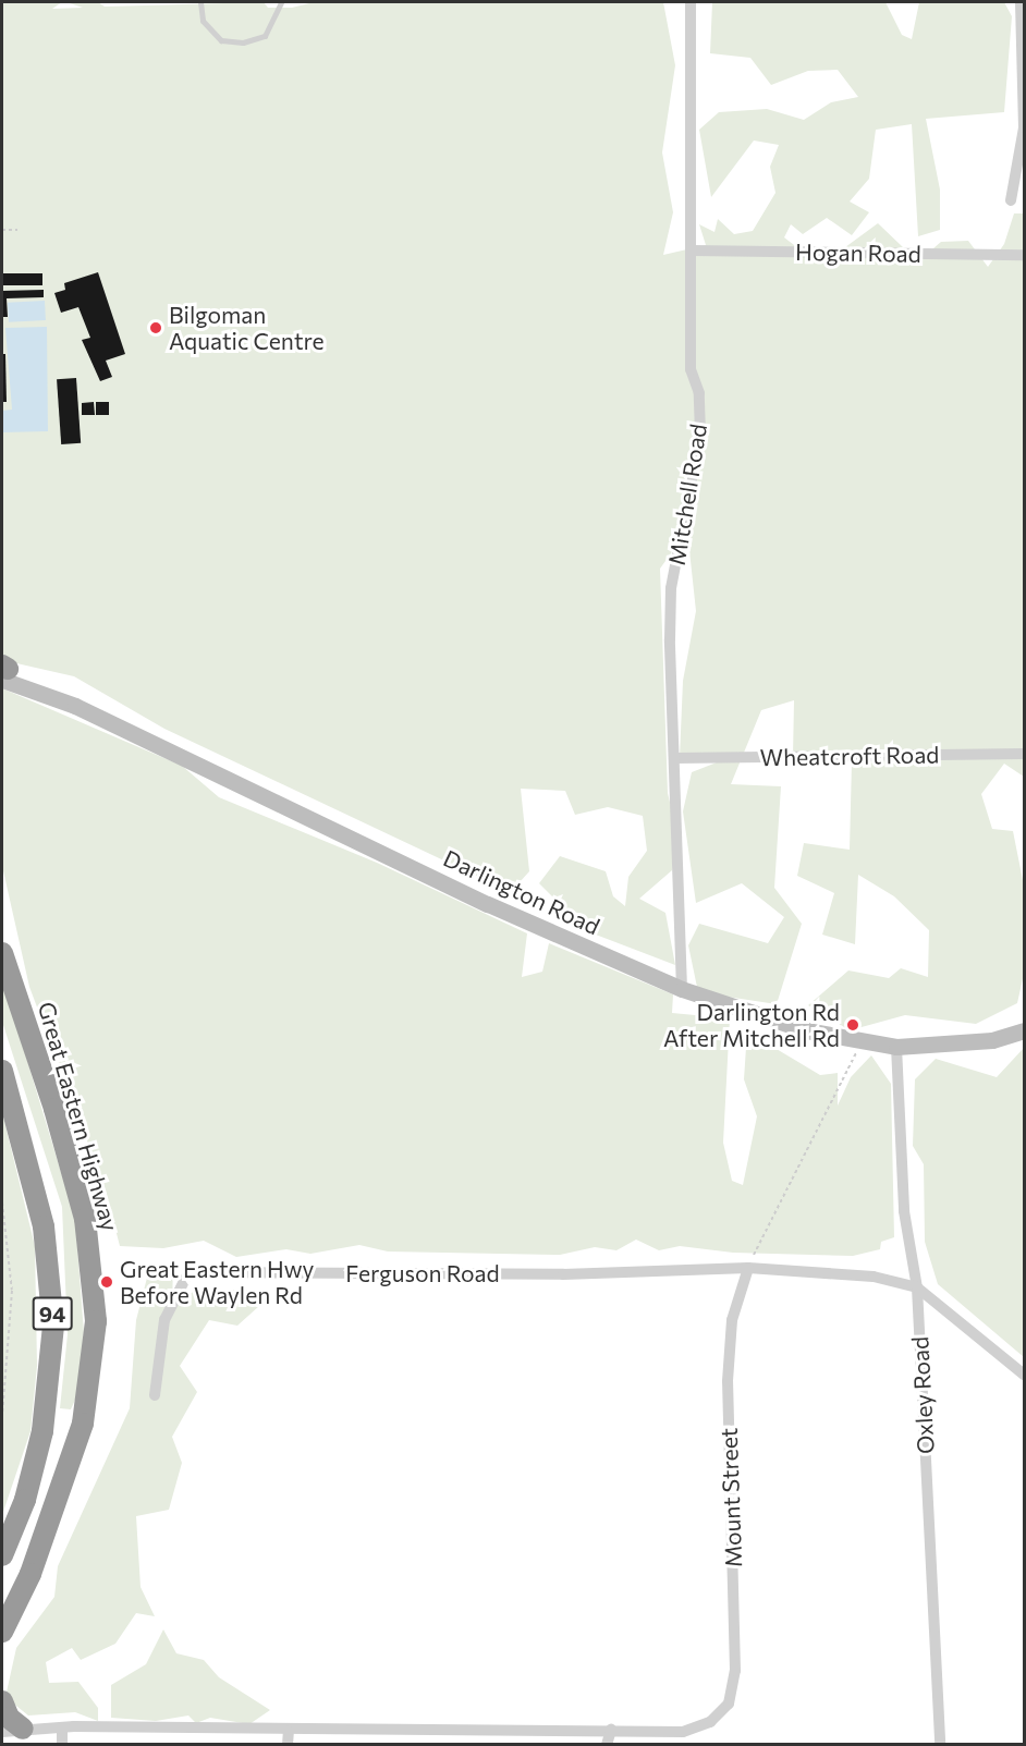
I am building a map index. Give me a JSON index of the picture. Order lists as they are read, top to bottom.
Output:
{
  "streets": {
    "highway": ["Great Eastern Highway", "94"],
    "street": [
      "Hogan Road",
      "Mitchell Road",
      "Wheatcroft Road",
      "Darlington Road",
      "Ferguson Road",
      "Oxley Road",
      "Mount Street"
    ]
  },
  "crossings": [
    ["Hogan Road", "Mitchell Road"],
    ["Mitchell Road", "Wheatcroft Road"],
    ["Mitchell Road", "Darlington Road"],
    ["Darlington Road", "Oxley Road"],
    ["Ferguson Road", "Mount Street"]
  ],
  "places": ["Bilgoman Aquatic Centre", "Darlington Rd After Mitchell Rd", "Great Eastern Hwy Before Waylen Rd"]
}
